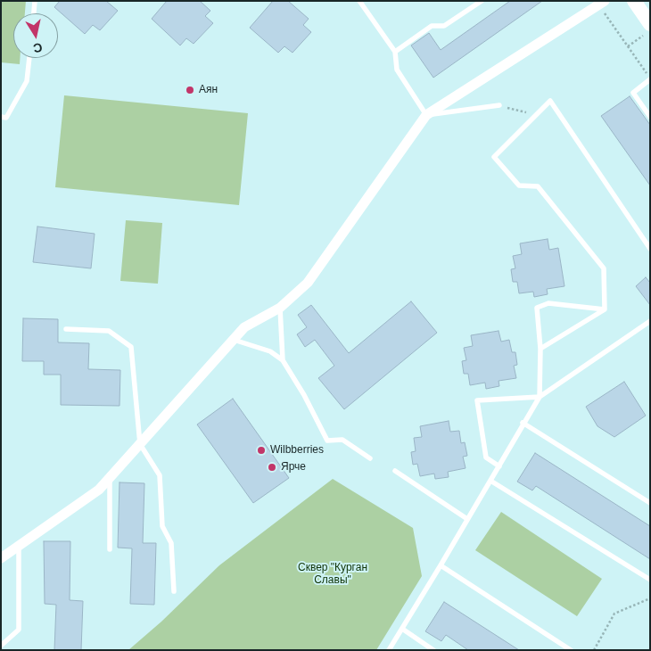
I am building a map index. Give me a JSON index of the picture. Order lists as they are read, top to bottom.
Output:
{
  "parks": ["Сквер \"Курган Славы\""],
  "places": ["Аян", "Wilbberries", "Ярче"],
  "north": "bottom"
}
